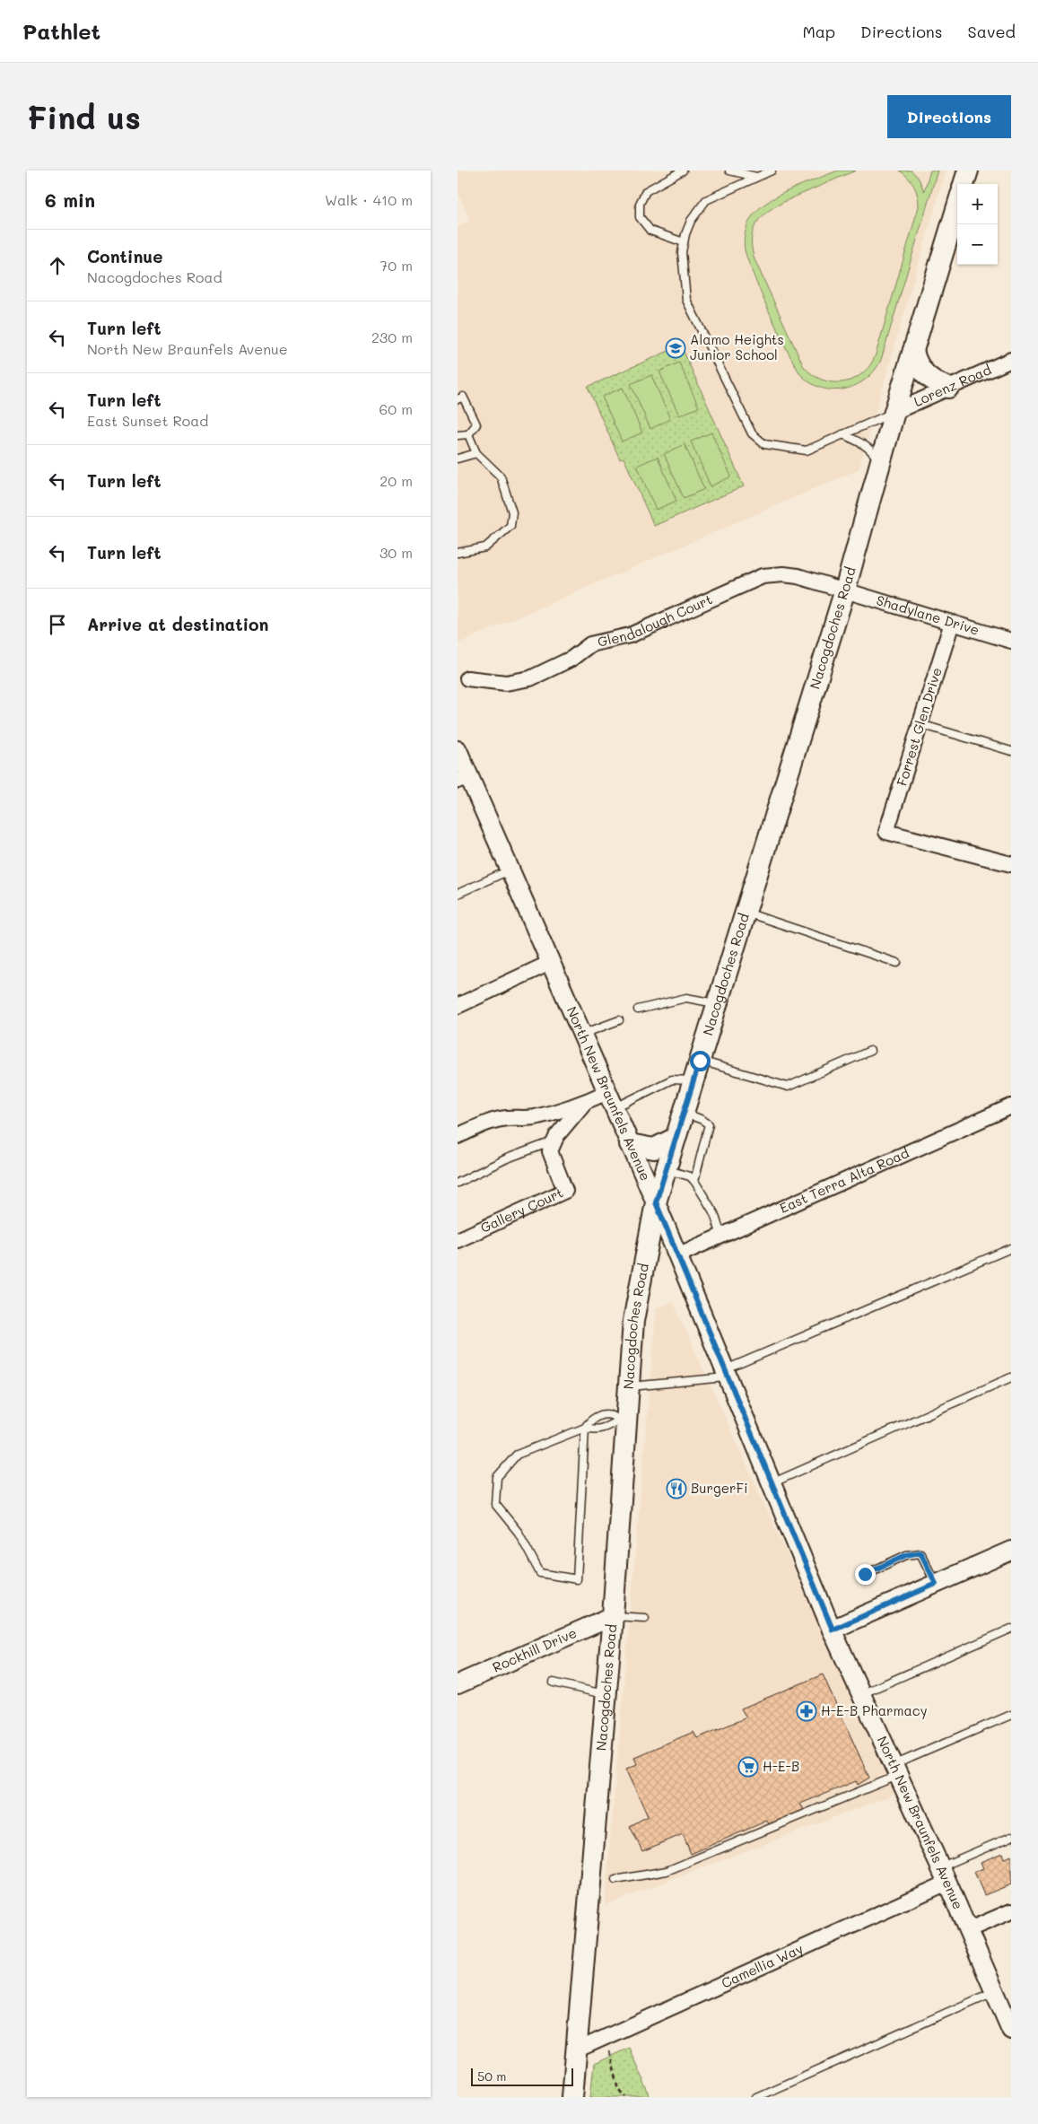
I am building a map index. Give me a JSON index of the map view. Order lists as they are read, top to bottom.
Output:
{
  "streets": {
    "main road": ["Nacogdoches Road"],
    "street": [
      "Lorenz Road",
      "Shadylane Drive",
      "Glendalough Court",
      "Forrest Glen Drive",
      "North New Braunfels Avenue",
      "East Terra Alta Road",
      "Gallery Court",
      "Rockhill Drive",
      "Camellia Way"
    ]
  },
  "crossings": [
    ["Lorenz Road", "Nacogdoches Road"],
    ["Shadylane Drive", "Glendalough Court"],
    ["Shadylane Drive", "Nacogdoches Road"],
    ["Shadylane Drive", "Forrest Glen Drive"],
    ["Glendalough Court", "Nacogdoches Road"],
    ["Nacogdoches Road", "North New Braunfels Avenue"],
    ["Nacogdoches Road", "Rockhill Drive"],
    ["Nacogdoches Road", "Camellia Way"],
    ["North New Braunfels Avenue", "East Terra Alta Road"],
    ["North New Braunfels Avenue", "Camellia Way"]
  ],
  "places": {
    "school or university": ["Alamo Heights Junior School"],
    "restaurant": ["BurgerFi"],
    "pharmacy": ["H-E-B Pharmacy"],
    "supermarket": ["H-E-B"]
  },
  "scale_bar": "50 m",
  "page": {
    "header": "Pathlet",
    "nav": ["Map", "Directions", "Saved"],
    "buttons": "Directions",
    "title": "Find us",
    "heading": ["6 min", "Walk · 410 m"],
    "map_buttons": ["+", "−"],
    "list": [
      ["Continue", "Nacogdoches Road", "70 m"],
      ["Turn left", "North New Braunfels Avenue", "230 m"],
      ["Turn left", "East Sunset Road", "60 m"],
      ["Turn left", "20 m"],
      ["Turn left", "30 m"],
      "Arrive at destination"
    ],
    "scale": "50 m"
  }
}
